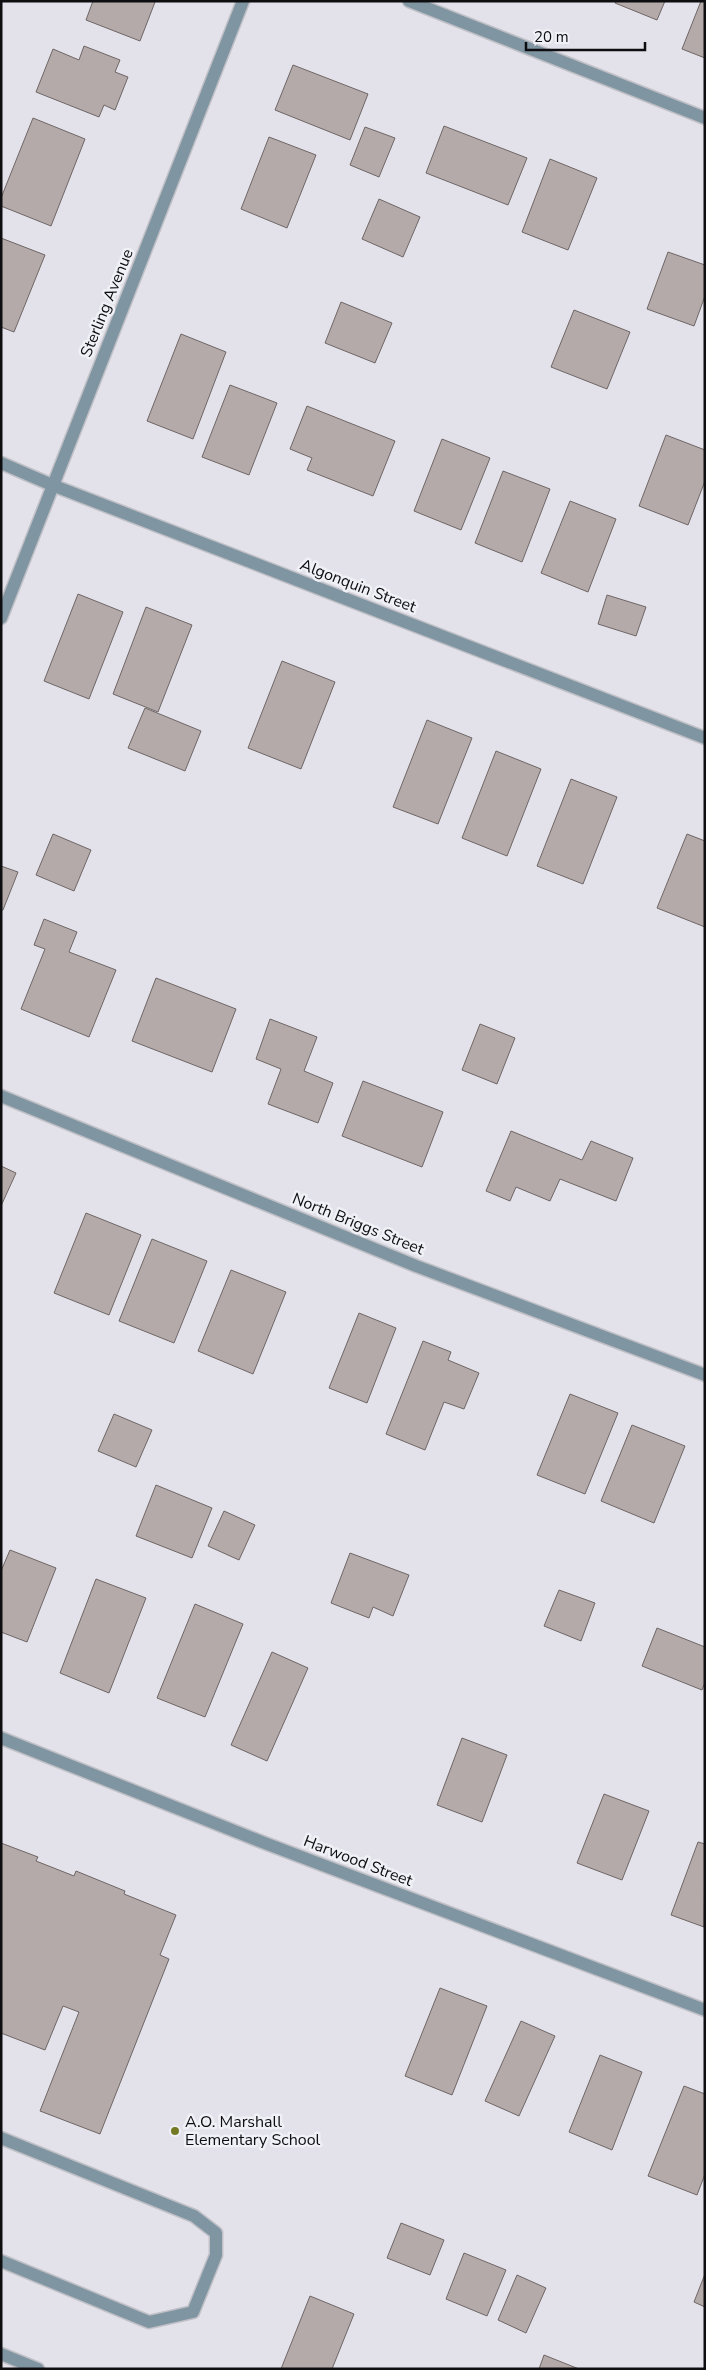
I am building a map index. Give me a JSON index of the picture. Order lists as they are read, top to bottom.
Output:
{
  "streets": {
    "street": [
      "Sterling Avenue",
      "Algonquin Street",
      "North Briggs Street",
      "Harwood Street"
    ]
  },
  "crossings": [
    ["Sterling Avenue", "Algonquin Street"]
  ],
  "places": ["A.O. Marshall Elementary School"],
  "scale_bar": "20 m"
}
